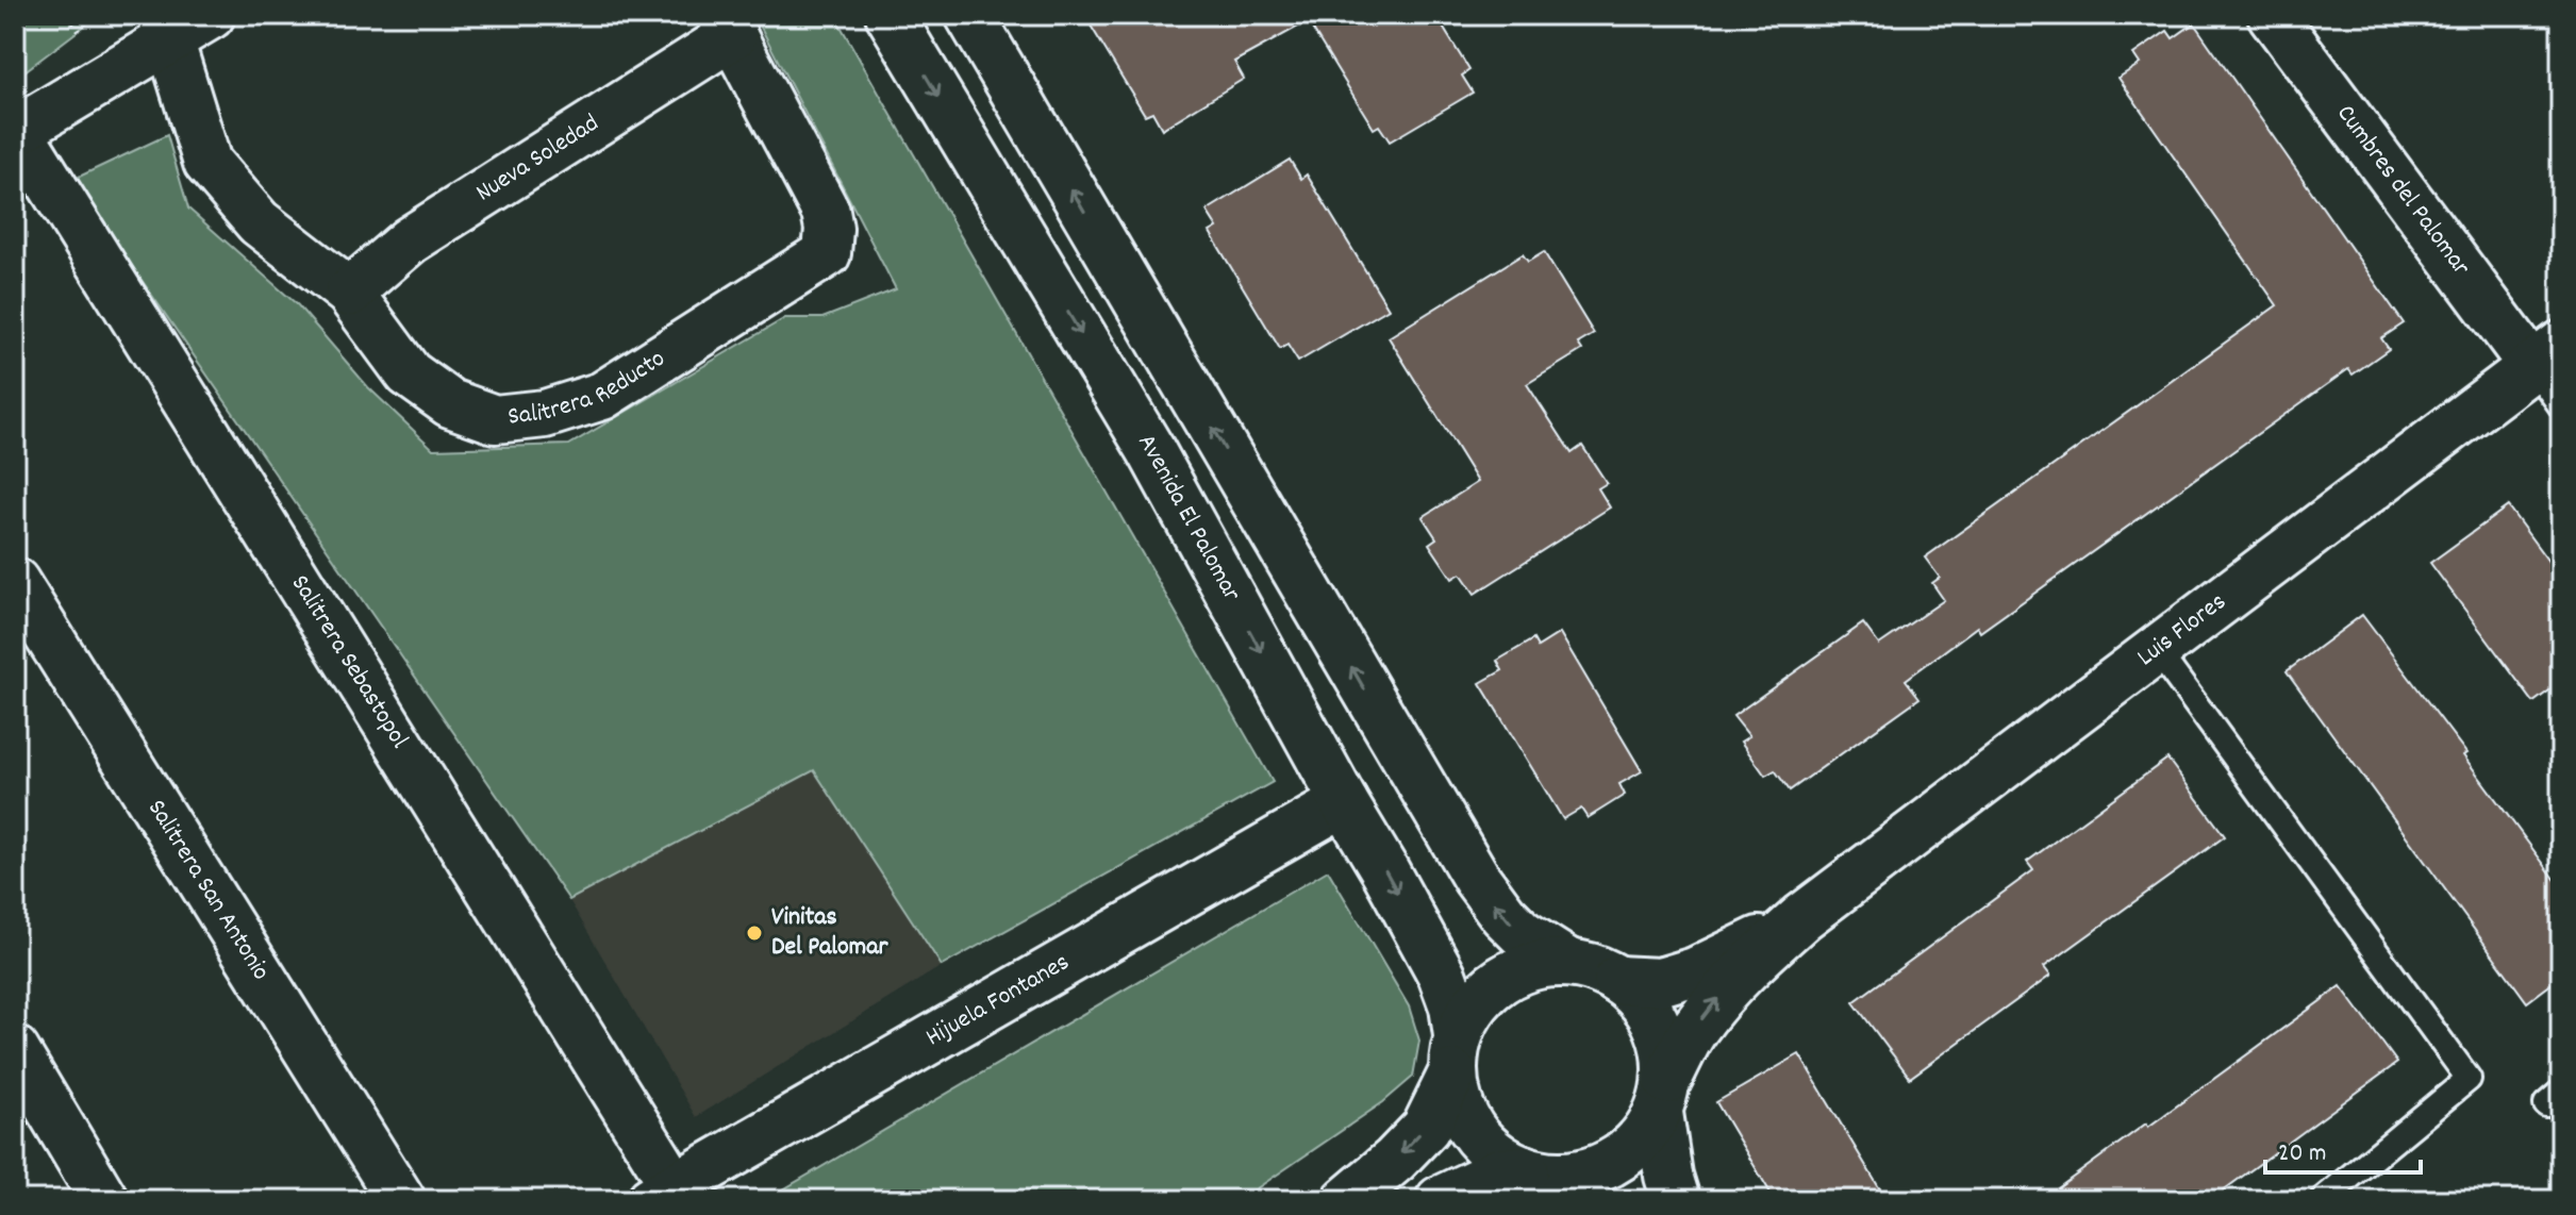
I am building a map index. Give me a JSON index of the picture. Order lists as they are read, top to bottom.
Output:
{
  "streets": {
    "street": [
      "Nueva Soledad",
      "Cumbres del Palomar",
      "Salitrera Reducto",
      "Avenida El Palomar",
      "Luis Flores",
      "Salitrera Sebastopol",
      "Salitrera San Antonio",
      "Hijuela Fontanes"
    ]
  },
  "crossings": [
    ["Nueva Soledad", "Salitrera Reducto"],
    ["Cumbres del Palomar", "Luis Flores"],
    ["Avenida El Palomar", "Luis Flores"],
    ["Avenida El Palomar", "Hijuela Fontanes"],
    ["Salitrera Sebastopol", "Hijuela Fontanes"]
  ],
  "places": ["Vinitas Del Palomar"],
  "scale_bar": "20 m"
}
